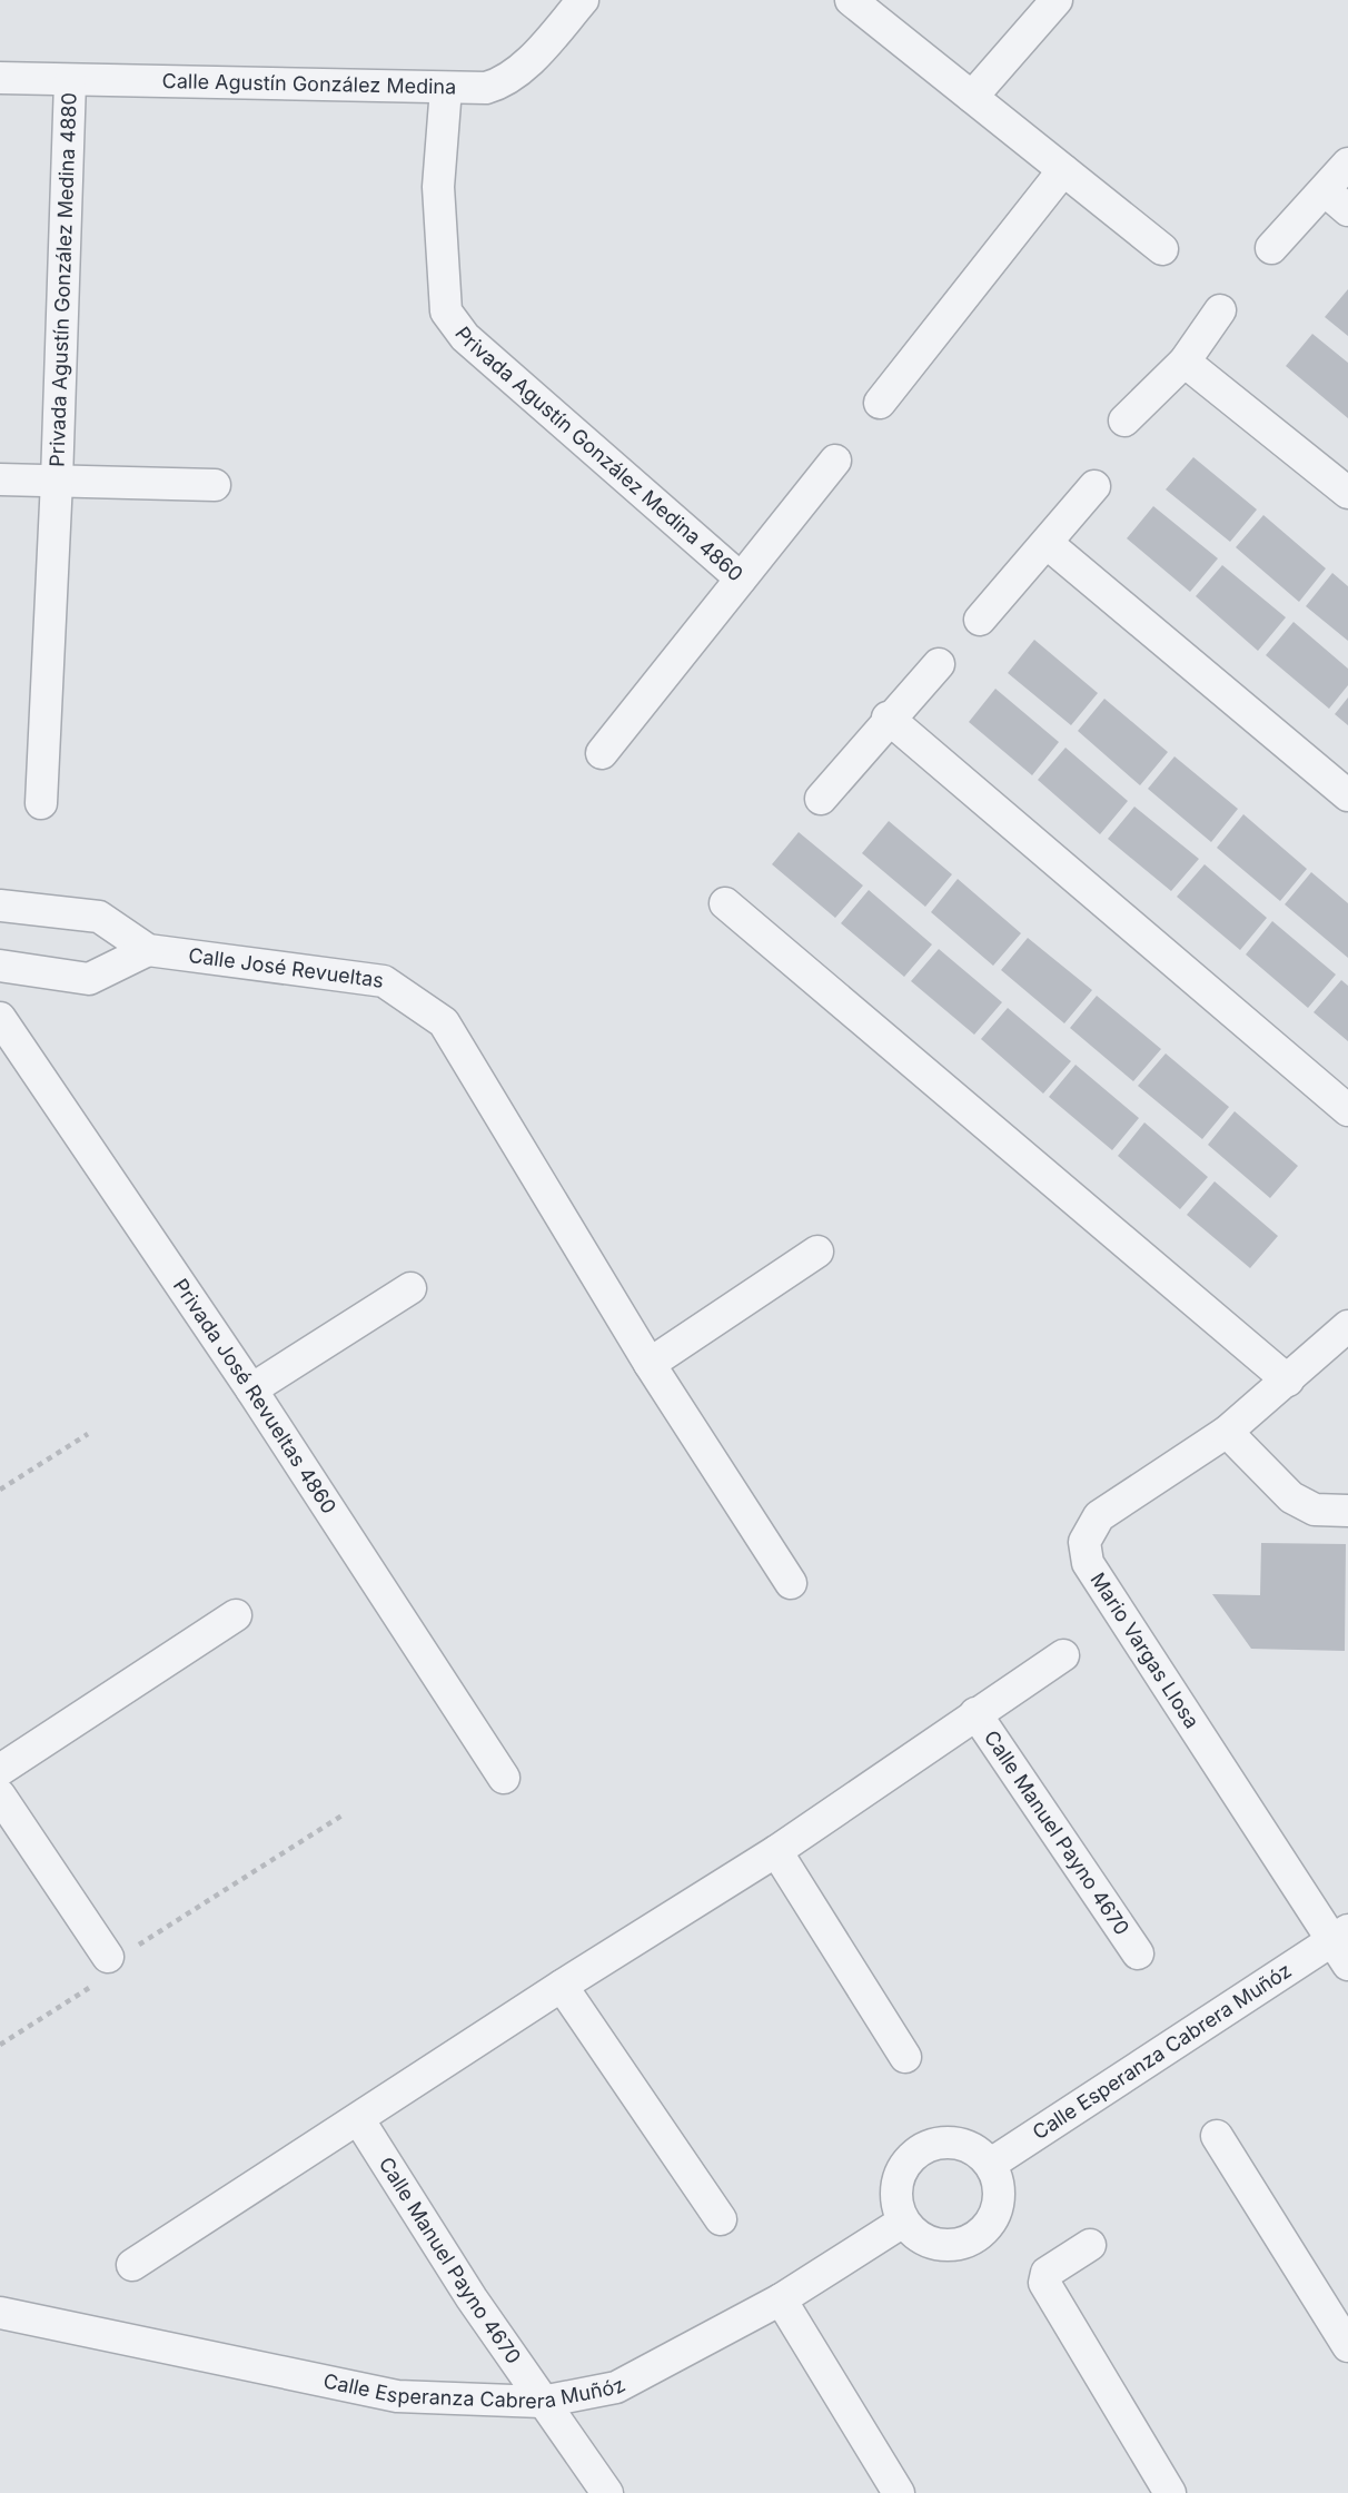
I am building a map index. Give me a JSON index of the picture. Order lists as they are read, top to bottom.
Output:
{
  "streets": {
    "street": [
      "Calle Agustín González Medina",
      "Privada Agustín González Medina 4880",
      "Privada Agustín González Medina 4860",
      "Calle José Revueltas",
      "Privada José Revueltas 4860",
      "Mario Vargas Llosa",
      "Calle Manuel Payno 4670",
      "Calle Esperanza Cabrera Muñóz"
    ]
  },
  "crossings": [
    ["Calle Agustín González Medina", "Privada Agustín González Medina 4880"],
    ["Calle Agustín González Medina", "Privada Agustín González Medina 4860"],
    ["Mario Vargas Llosa", "Calle Esperanza Cabrera Muñóz"],
    ["Calle Manuel Payno 4670", "Calle Esperanza Cabrera Muñóz"]
  ]
}
